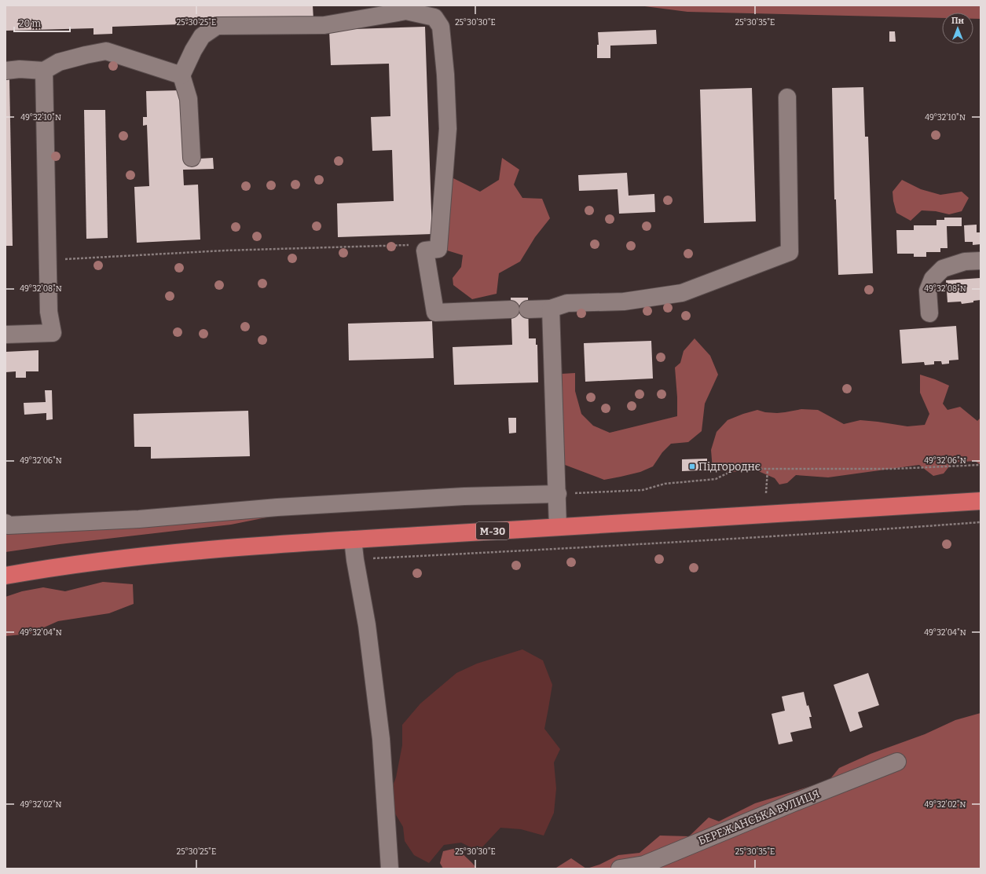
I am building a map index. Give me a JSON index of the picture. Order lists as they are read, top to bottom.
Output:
{
  "streets": {
    "highway": ["М-30"],
    "street": ["БЕРЕЖАНСЬКА ВУЛИЦЯ"]
  },
  "places": {
    "transit": ["Підгороднє"]
  },
  "scale_bar": "20 m",
  "north": "top",
  "coordinates": [
    "25°30'25\"E",
    "25°30'30\"E",
    "25°30'35\"E",
    "49°32'10\"N",
    "49°32'08\"N",
    "49°32'06\"N",
    "49°32'04\"N",
    "49°32'02\"N"
  ]
}
